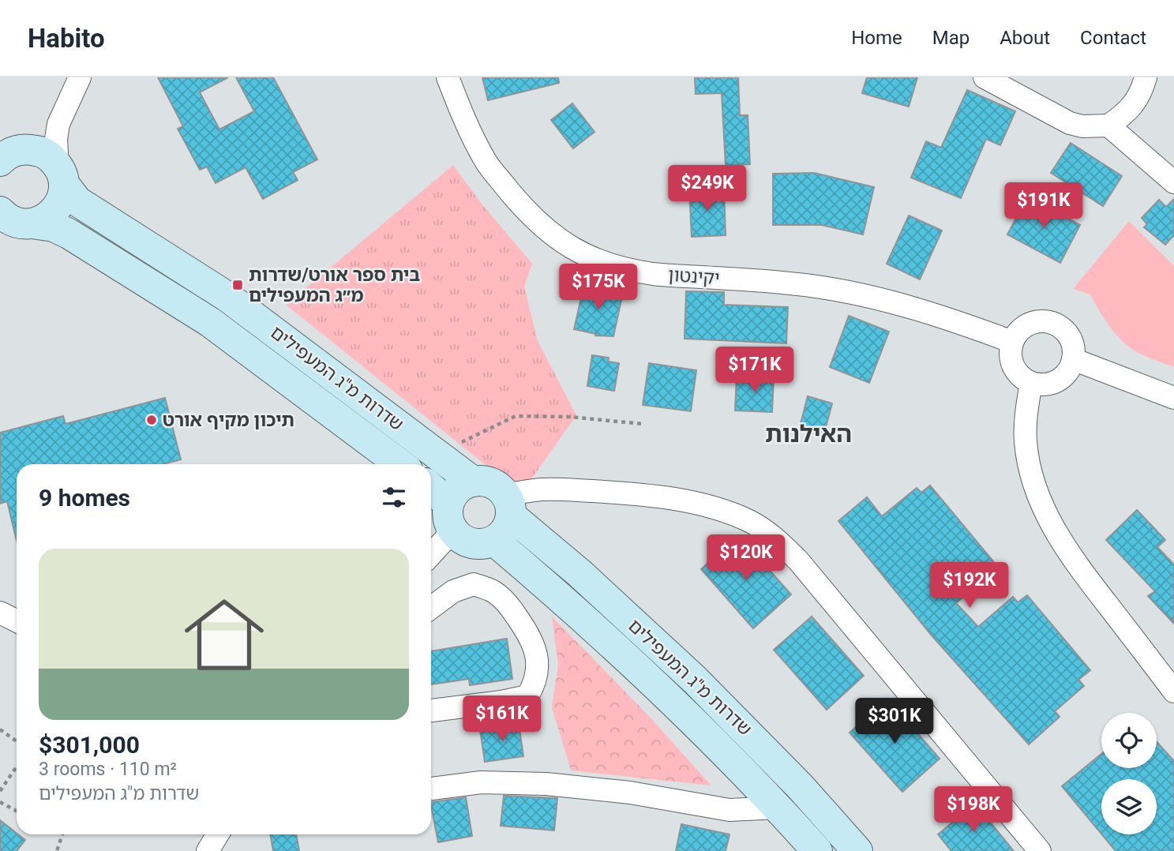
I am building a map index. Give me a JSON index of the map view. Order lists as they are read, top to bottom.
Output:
{
  "streets": {
    "main road": ["שדרות מ\"ג המעפילים"],
    "street": ["יקינטון"]
  },
  "districts": ["האילנות"],
  "places": {
    "transit": ["בית ספר אורט/שדרות מ״ג המעפילים"],
    "other": ["תיכון מקיף אורט"]
  },
  "page": {
    "header": "Habito",
    "nav": [
      "Home",
      "Map",
      "About",
      "Contact"
    ],
    "price": [
      "$249K",
      "$191K",
      "$175K",
      "$171K",
      "$120K",
      "$192K",
      "$161K",
      "$301K",
      "$198K"
    ],
    "heading": "9 homes",
    "list": [
      {
        "name": "$301,000",
        "note": "3 rooms · 110 m² · שדרות מ\"ג המעפילים"
      }
    ]
  }
}
